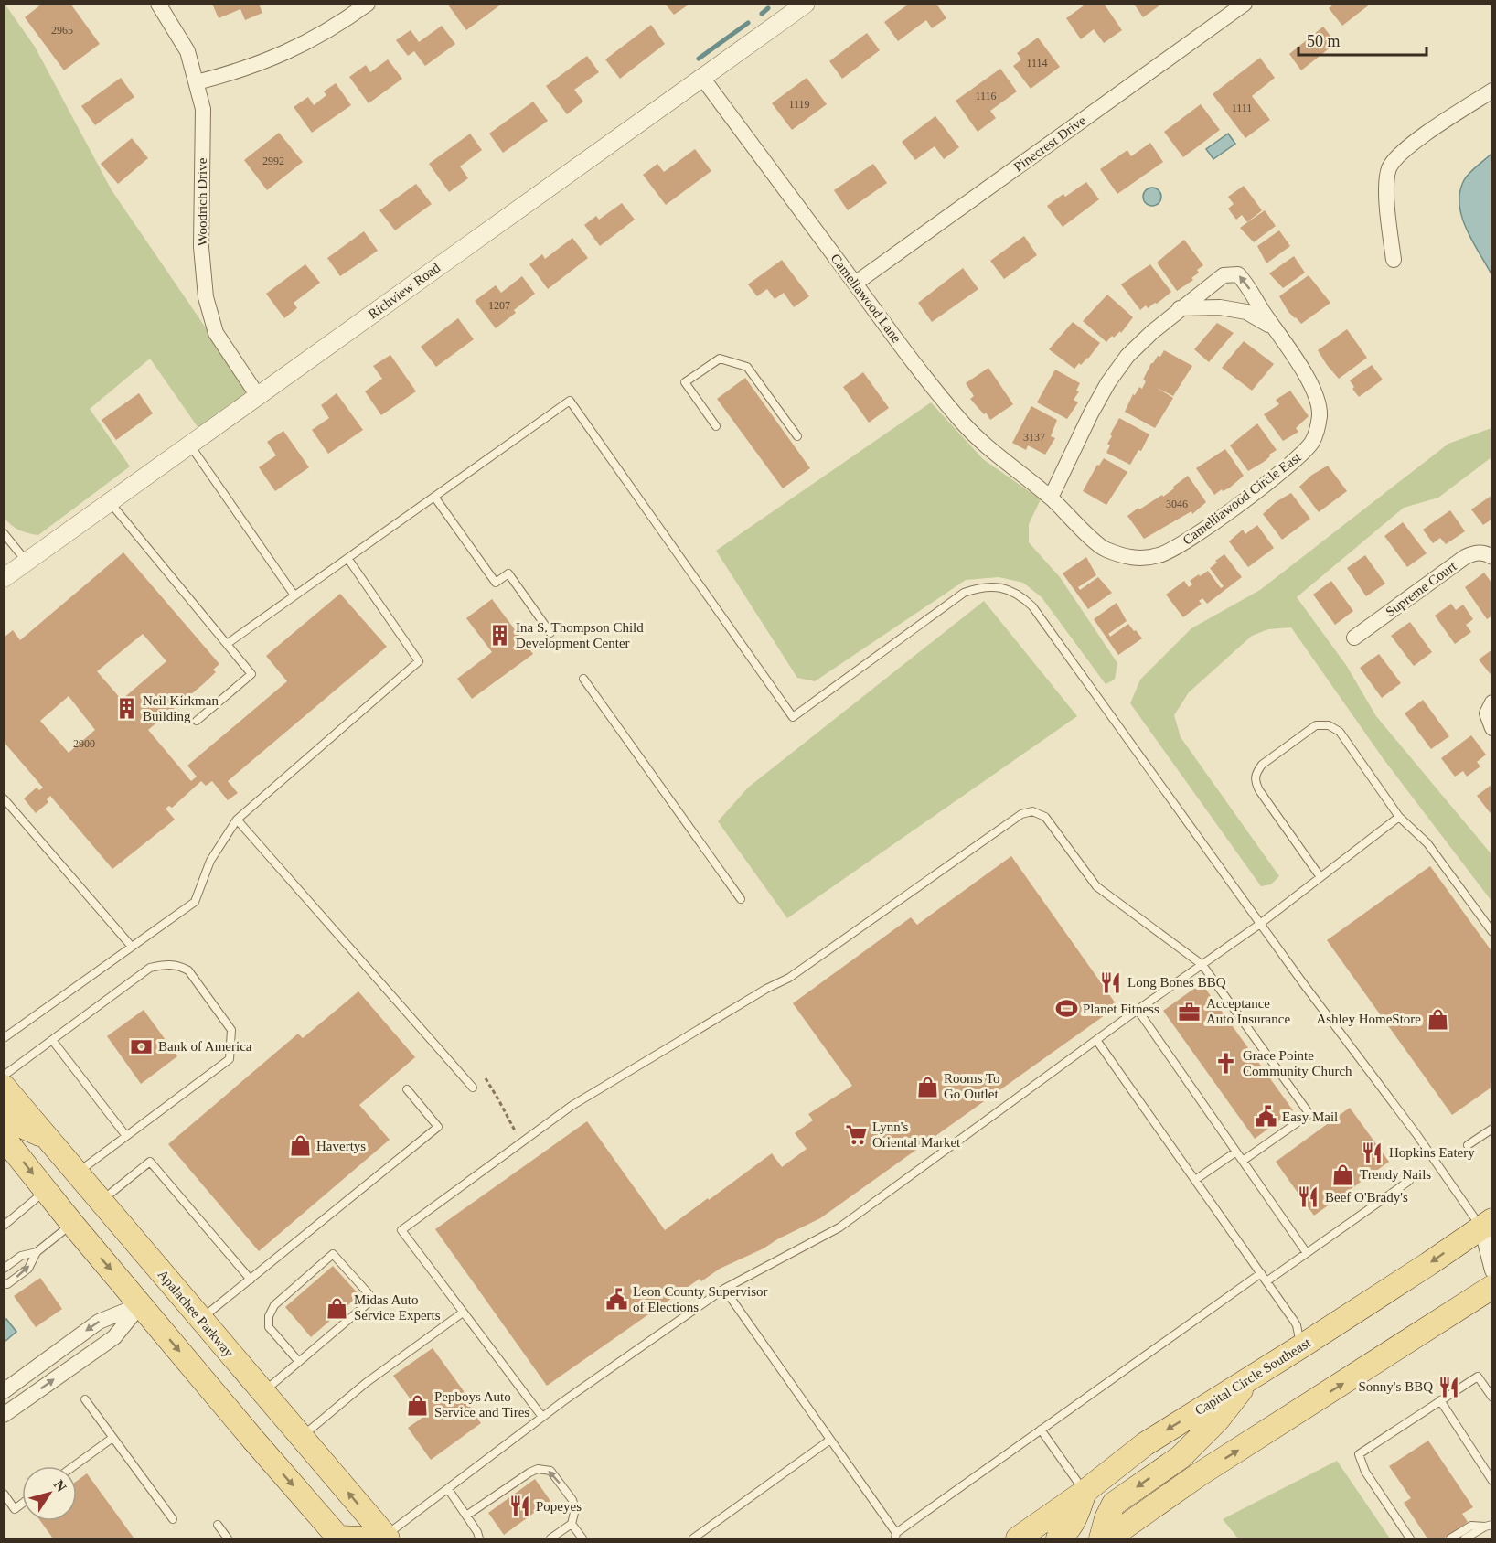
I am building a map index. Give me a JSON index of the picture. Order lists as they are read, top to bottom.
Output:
{
  "streets": {
    "main road": ["Apalachee Parkway", "Capital Circle Southeast"],
    "street": [
      "Pinecrest Drive",
      "Woodrich Drive",
      "Richview Road",
      "Camellawood Lane",
      "Camelliawood Circle East",
      "Supreme Court"
    ]
  },
  "crossings": [
    ["Pinecrest Drive", "Camellawood Lane"],
    ["Woodrich Drive", "Richview Road"],
    ["Richview Road", "Camellawood Lane"],
    ["Camellawood Lane", "Camelliawood Circle East"]
  ],
  "places": {
    "building": ["Ina S. Thompson Child Development Center", "Neil Kirkman Building"],
    "restaurant": [
      "Long Bones BBQ",
      "Hopkins Eatery",
      "Beef O'Brady's",
      "Sonny's BBQ",
      "Popeyes"
    ],
    "sports": ["Planet Fitness"],
    "office": ["Acceptance Auto Insurance"],
    "shop": [
      "Ashley HomeStore",
      "Rooms To Go Outlet",
      "Havertys",
      "Trendy Nails",
      "Midas Auto Service Experts",
      "Pepboys Auto Service and Tires"
    ],
    "bank": ["Bank of America"],
    "church": ["Grace Pointe Community Church"],
    "public building": ["Easy Mail", "Leon County Supervisor of Elections"],
    "supermarket": ["Lynn's Oriental Market"]
  },
  "house_numbers": [
    "2965",
    "1114",
    "1116",
    "1119",
    "1111",
    "2992",
    "1207",
    "3137",
    "3046",
    "2900"
  ],
  "scale_bar": "50 m",
  "north": "top right"
}
